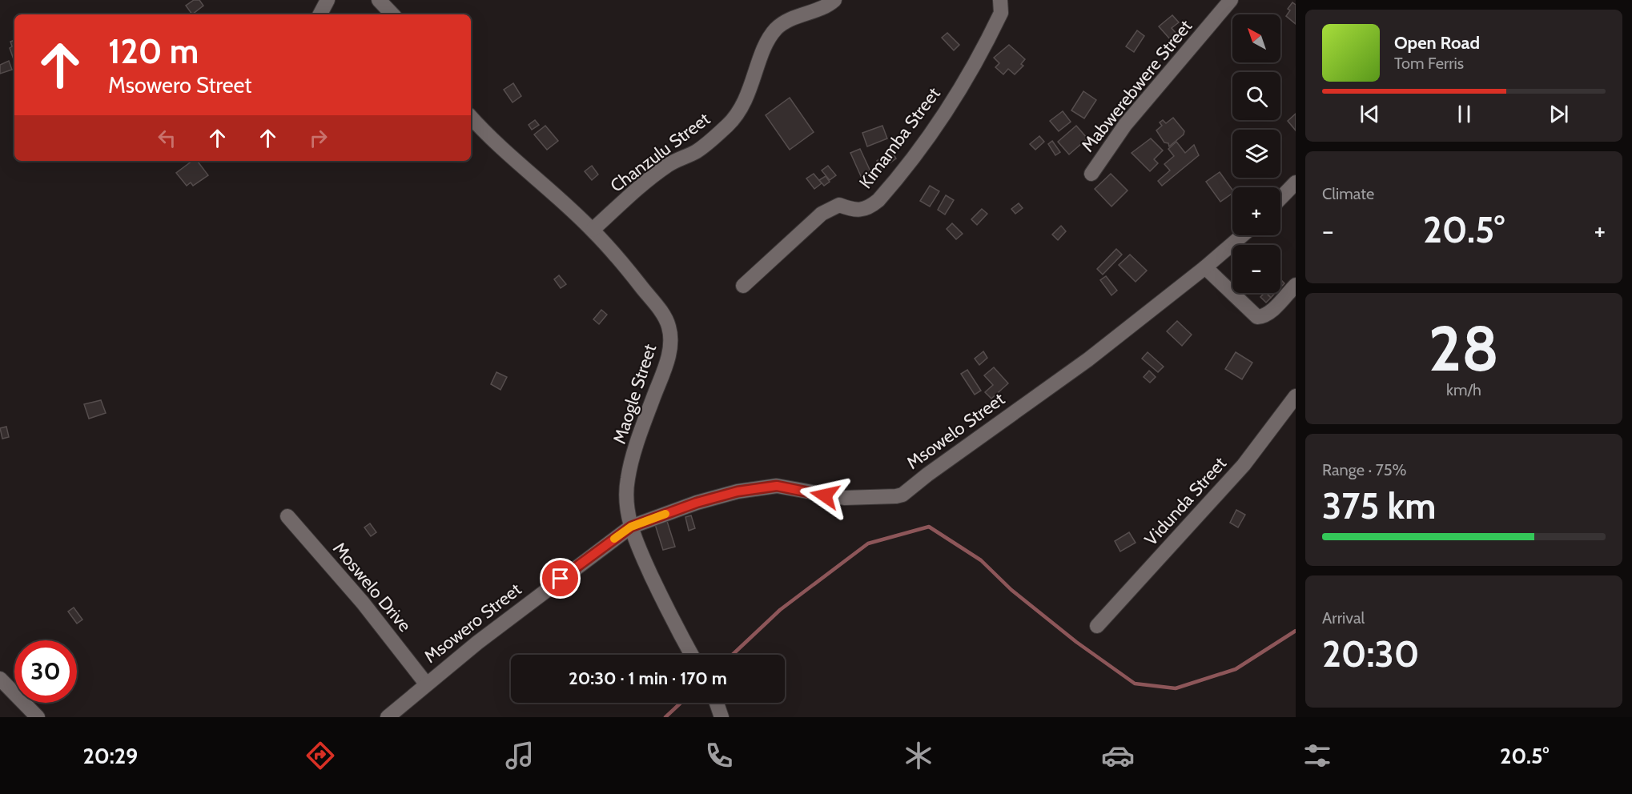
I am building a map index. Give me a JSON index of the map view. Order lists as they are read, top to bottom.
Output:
{
  "streets": {
    "street": [
      "Mabwerebwere Street",
      "Kimamba Street",
      "Chanzulu Street",
      "Maogle Street",
      "Msowelo Street",
      "Vidunda Street",
      "Moswelo Drive",
      "Msowero Street"
    ]
  },
  "crossings": [
    ["Chanzulu Street", "Maogle Street"],
    ["Maogle Street", "Msowelo Street"],
    ["Maogle Street", "Msowero Street"],
    ["Msowelo Street", "Msowero Street"],
    ["Moswelo Drive", "Msowero Street"]
  ],
  "north": "top left",
  "page": {
    "map_buttons": ["+", "−"],
    "turn": ["120 m", "Msowero Street"],
    "song": ["Open Road", "Tom Ferris"],
    "tile": [
      "Climate",
      ["28", "km/h"],
      ["Range · 75%", "375 km"],
      ["Arrival", "20:30"]
    ],
    "heat": ["−", "20.5°", "+"],
    "limit": "30",
    "trip": "20:30 · 1 min · 170 m",
    "tabs": ["20:29", "20.5°"]
  }
}
